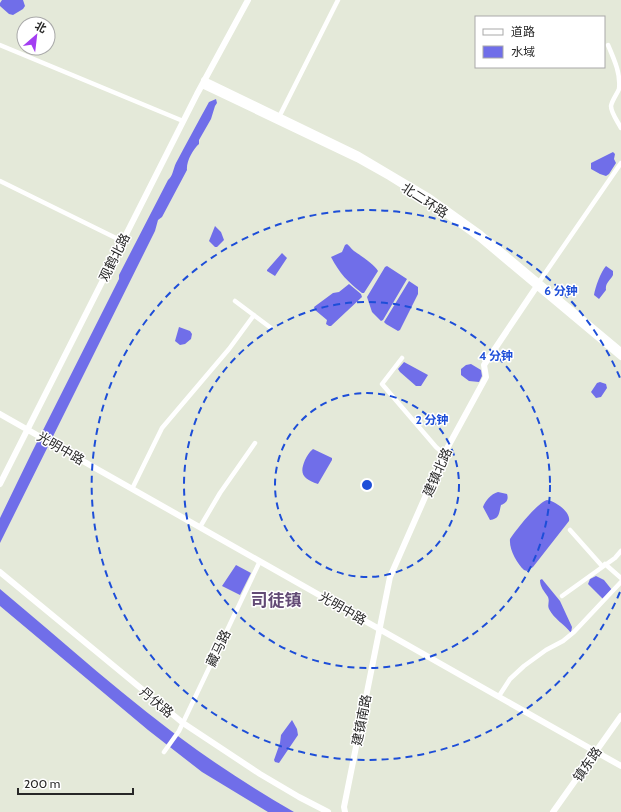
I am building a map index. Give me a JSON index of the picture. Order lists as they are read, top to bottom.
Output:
{
  "streets": {
    "street": [
      "北二环路",
      "观鹤北路",
      "光明中路",
      "建镇北路",
      "藏马路",
      "丹伏路",
      "建镇南路",
      "镇东路"
    ]
  },
  "crossings": [
    ["北二环路", "观鹤北路"],
    ["北二环路", "建镇北路"],
    ["观鹤北路", "光明中路"],
    ["光明中路", "建镇北路"],
    ["光明中路", "藏马路"],
    ["光明中路", "建镇南路"],
    ["光明中路", "镇东路"],
    ["建镇北路", "建镇南路"],
    ["藏马路", "丹伏路"]
  ],
  "districts": ["司徒镇"],
  "legend": ["道路", "水域"],
  "scale_bar": "200 m",
  "north": "top right",
  "rings": ["6 分钟", "4 分钟", "2 分钟"]
}
